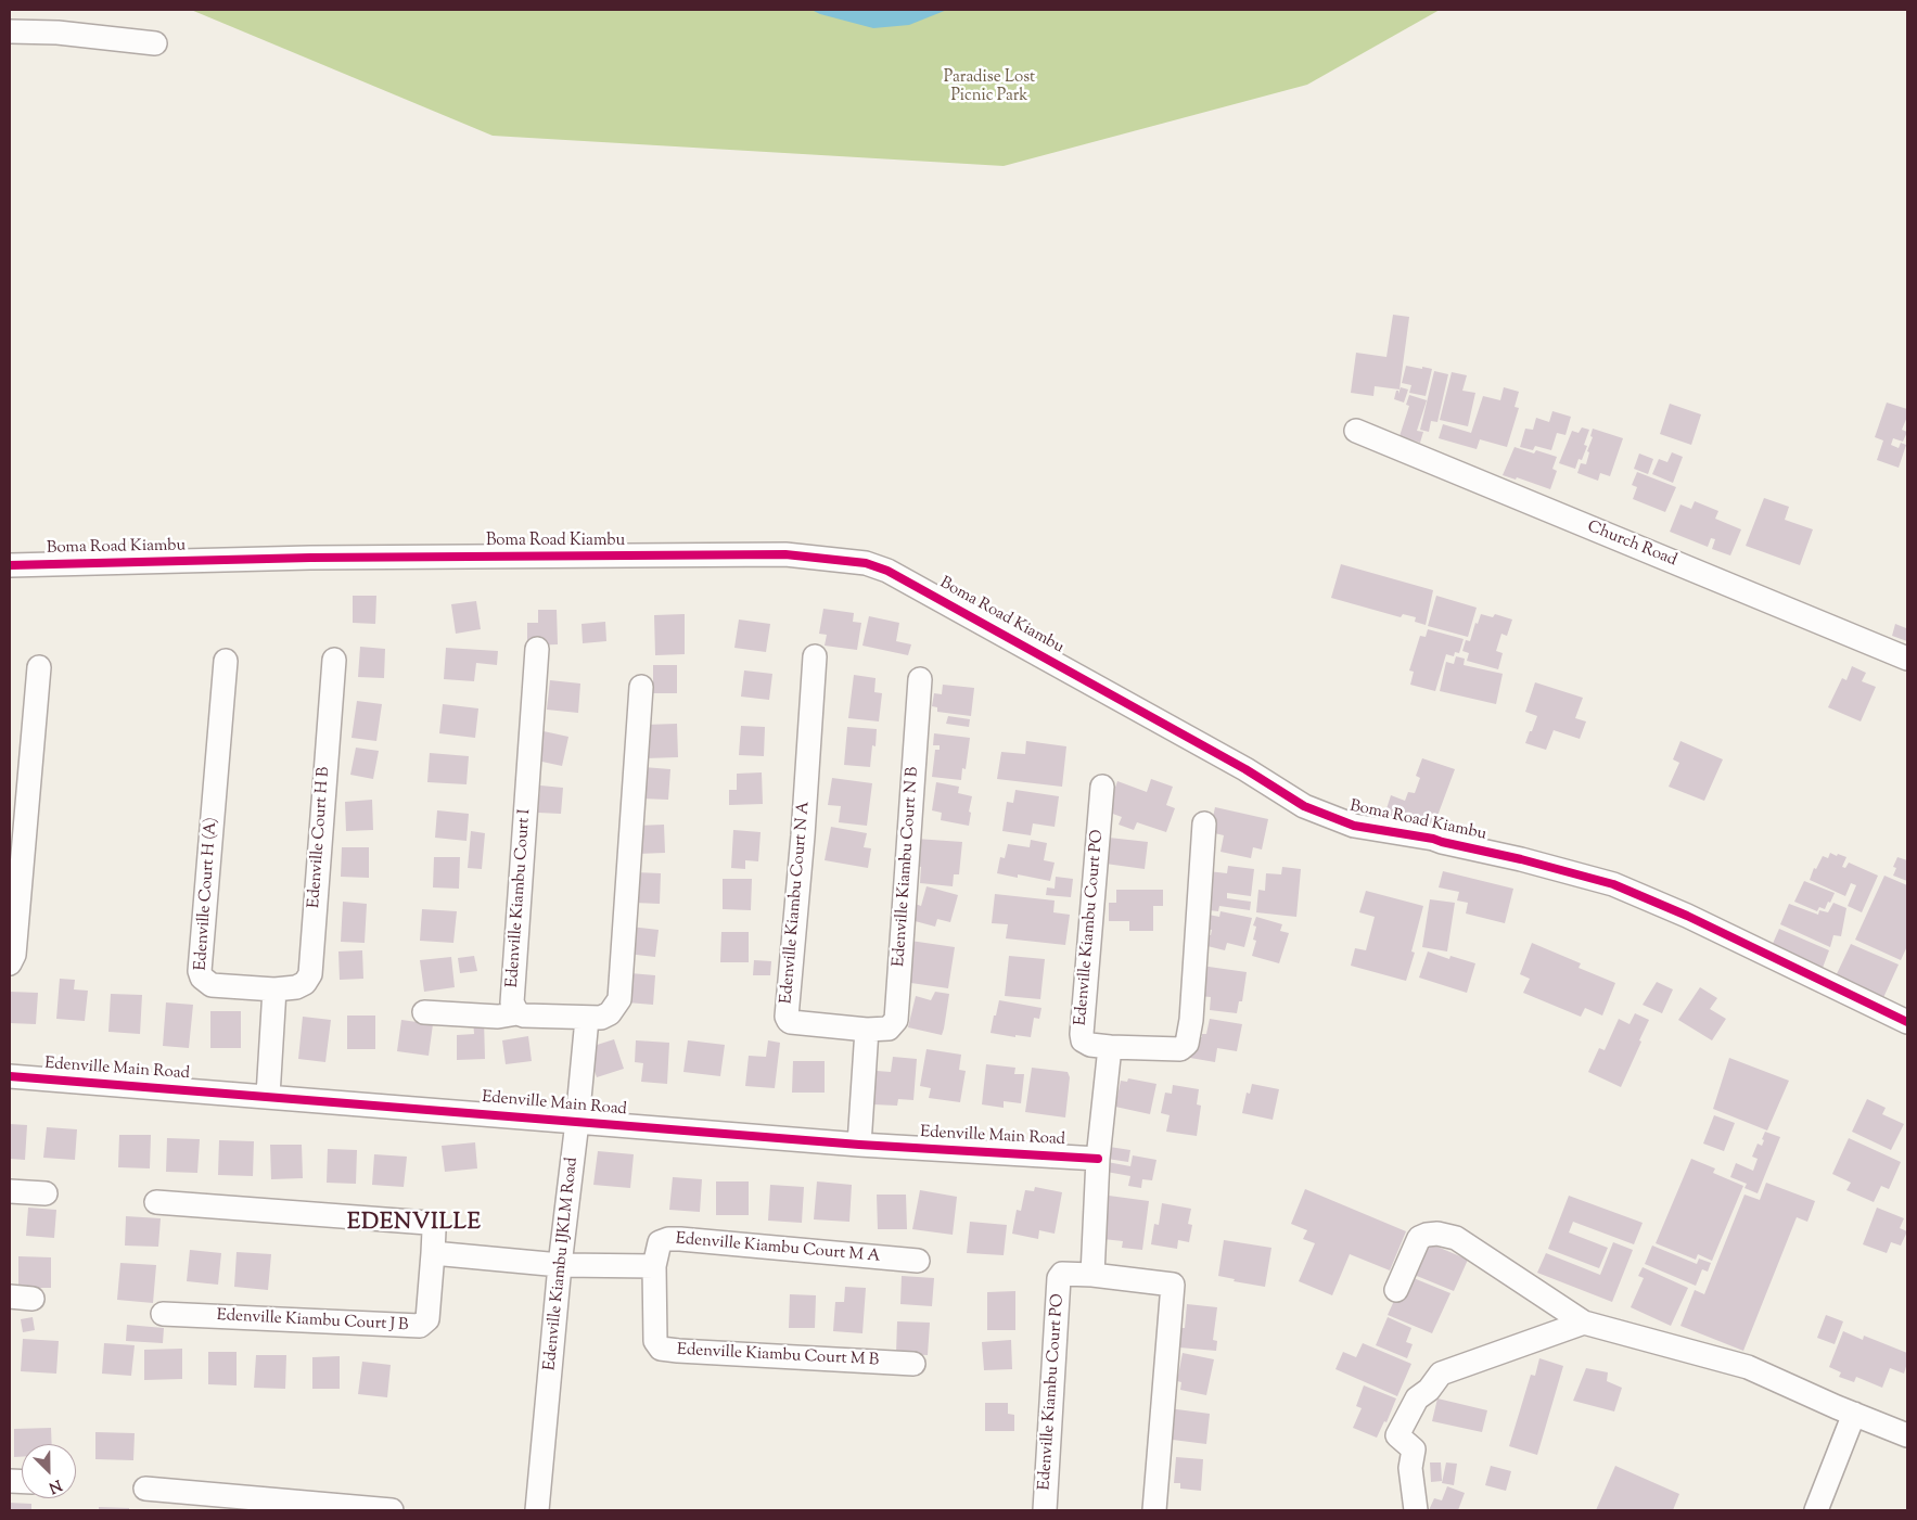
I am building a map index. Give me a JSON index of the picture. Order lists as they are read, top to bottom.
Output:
{
  "streets": {
    "street": [
      "Boma Road Kiambu",
      "Church Road",
      "Edenville Court H B",
      "Edenville Kiambu Court N B",
      "Edenville Court H (A)",
      "Edenville Kiambu Court I",
      "Edenville Kiambu Court N A",
      "Edenville Kiambu Court PO",
      "Edenville Main Road",
      "Edenville Kiambu Court M A",
      "Edenville Kiambu IJKLM Road",
      "Edenville Kiambu Court J B",
      "Edenville Kiambu Court M B"
    ]
  },
  "crossings": [
    ["Edenville Court H B", "Edenville Court H (A)"],
    ["Edenville Kiambu Court N B", "Edenville Kiambu Court N A"],
    ["Edenville Main Road", "Edenville Kiambu IJKLM Road"],
    ["Edenville Kiambu Court M A", "Edenville Kiambu Court M B"]
  ],
  "districts": ["EDENVILLE"],
  "parks": ["Paradise Lost Picnic Park"],
  "north": "bottom right"
}
